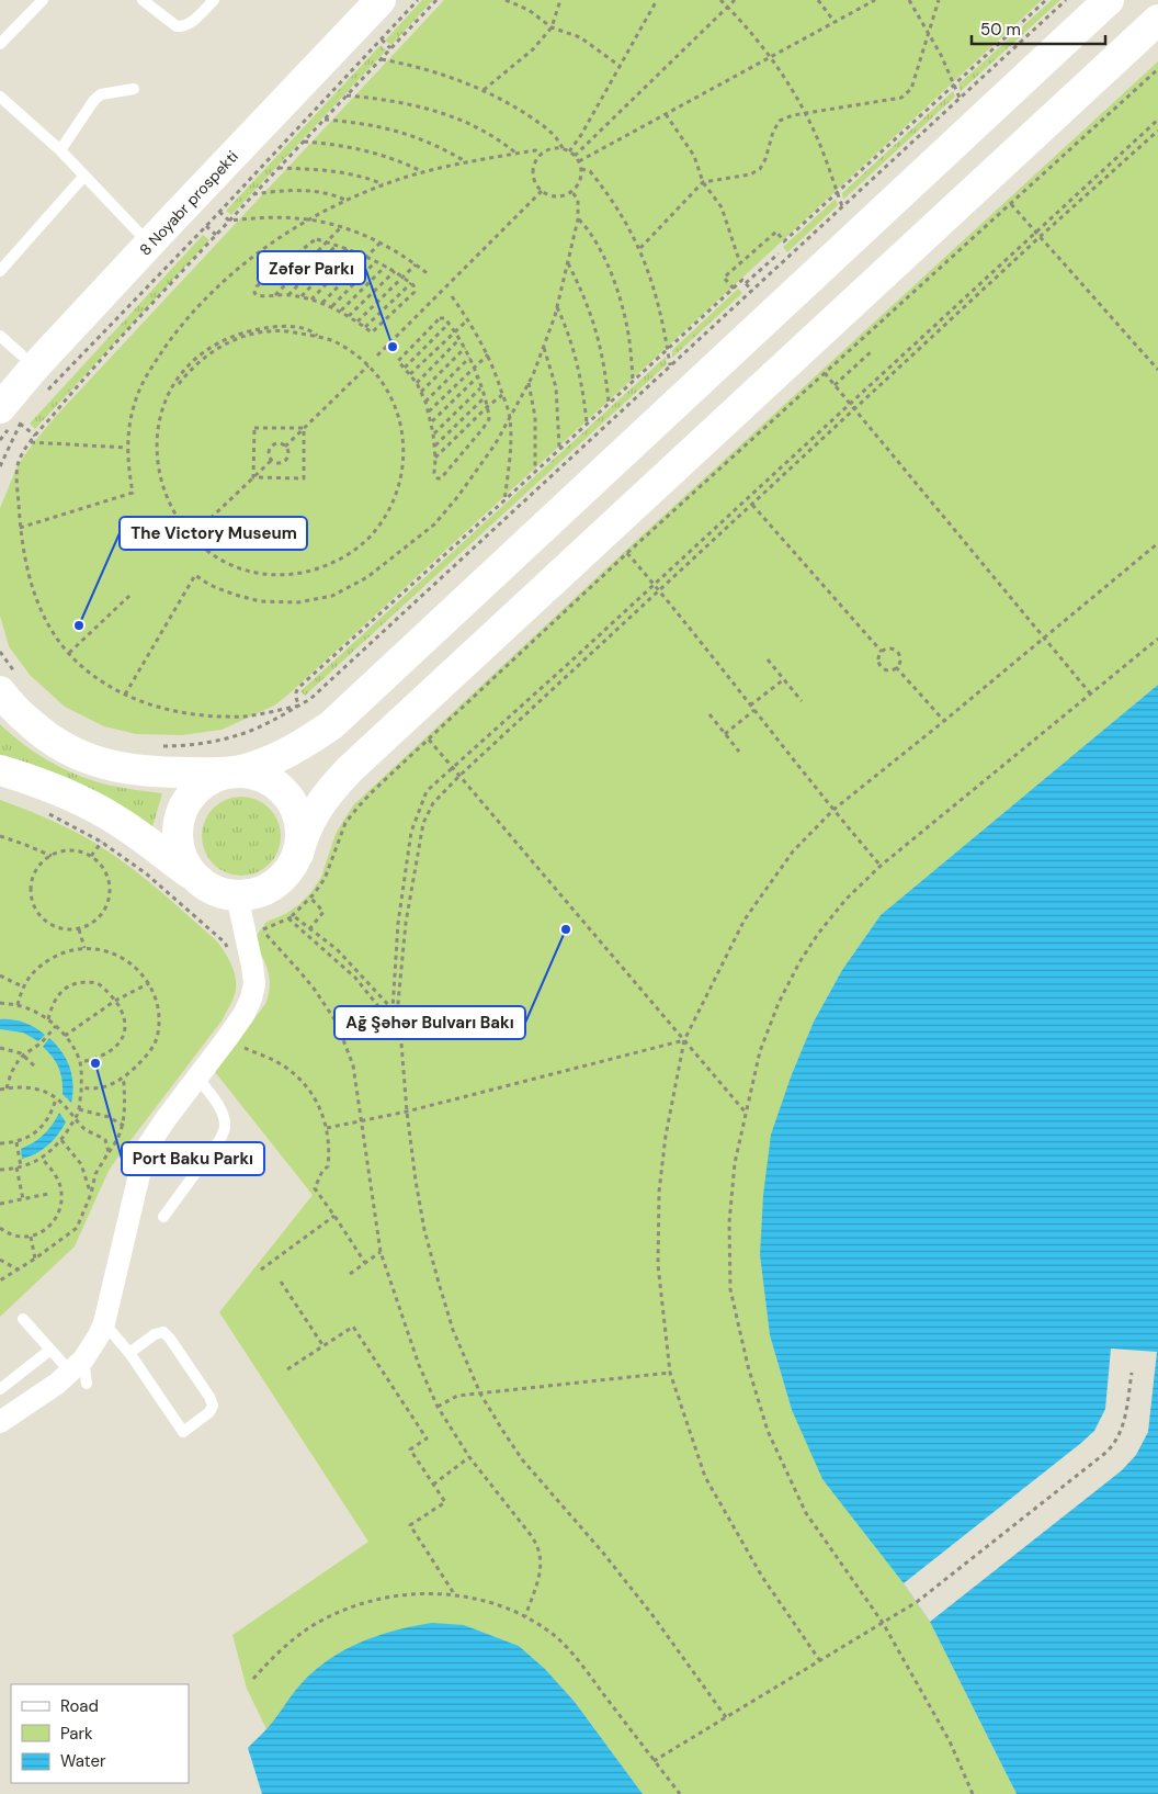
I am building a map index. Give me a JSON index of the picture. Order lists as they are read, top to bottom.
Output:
{
  "streets": {
    "main road": ["8 Noyabr prospekti"]
  },
  "places": [
    "Zəfər Parkı",
    "The Victory Museum",
    "Ağ Şəhər Bulvarı Bakı",
    "Port Baku Parkı"
  ],
  "legend": ["Road", "Park", "Water"],
  "scale_bar": "50 m"
}
